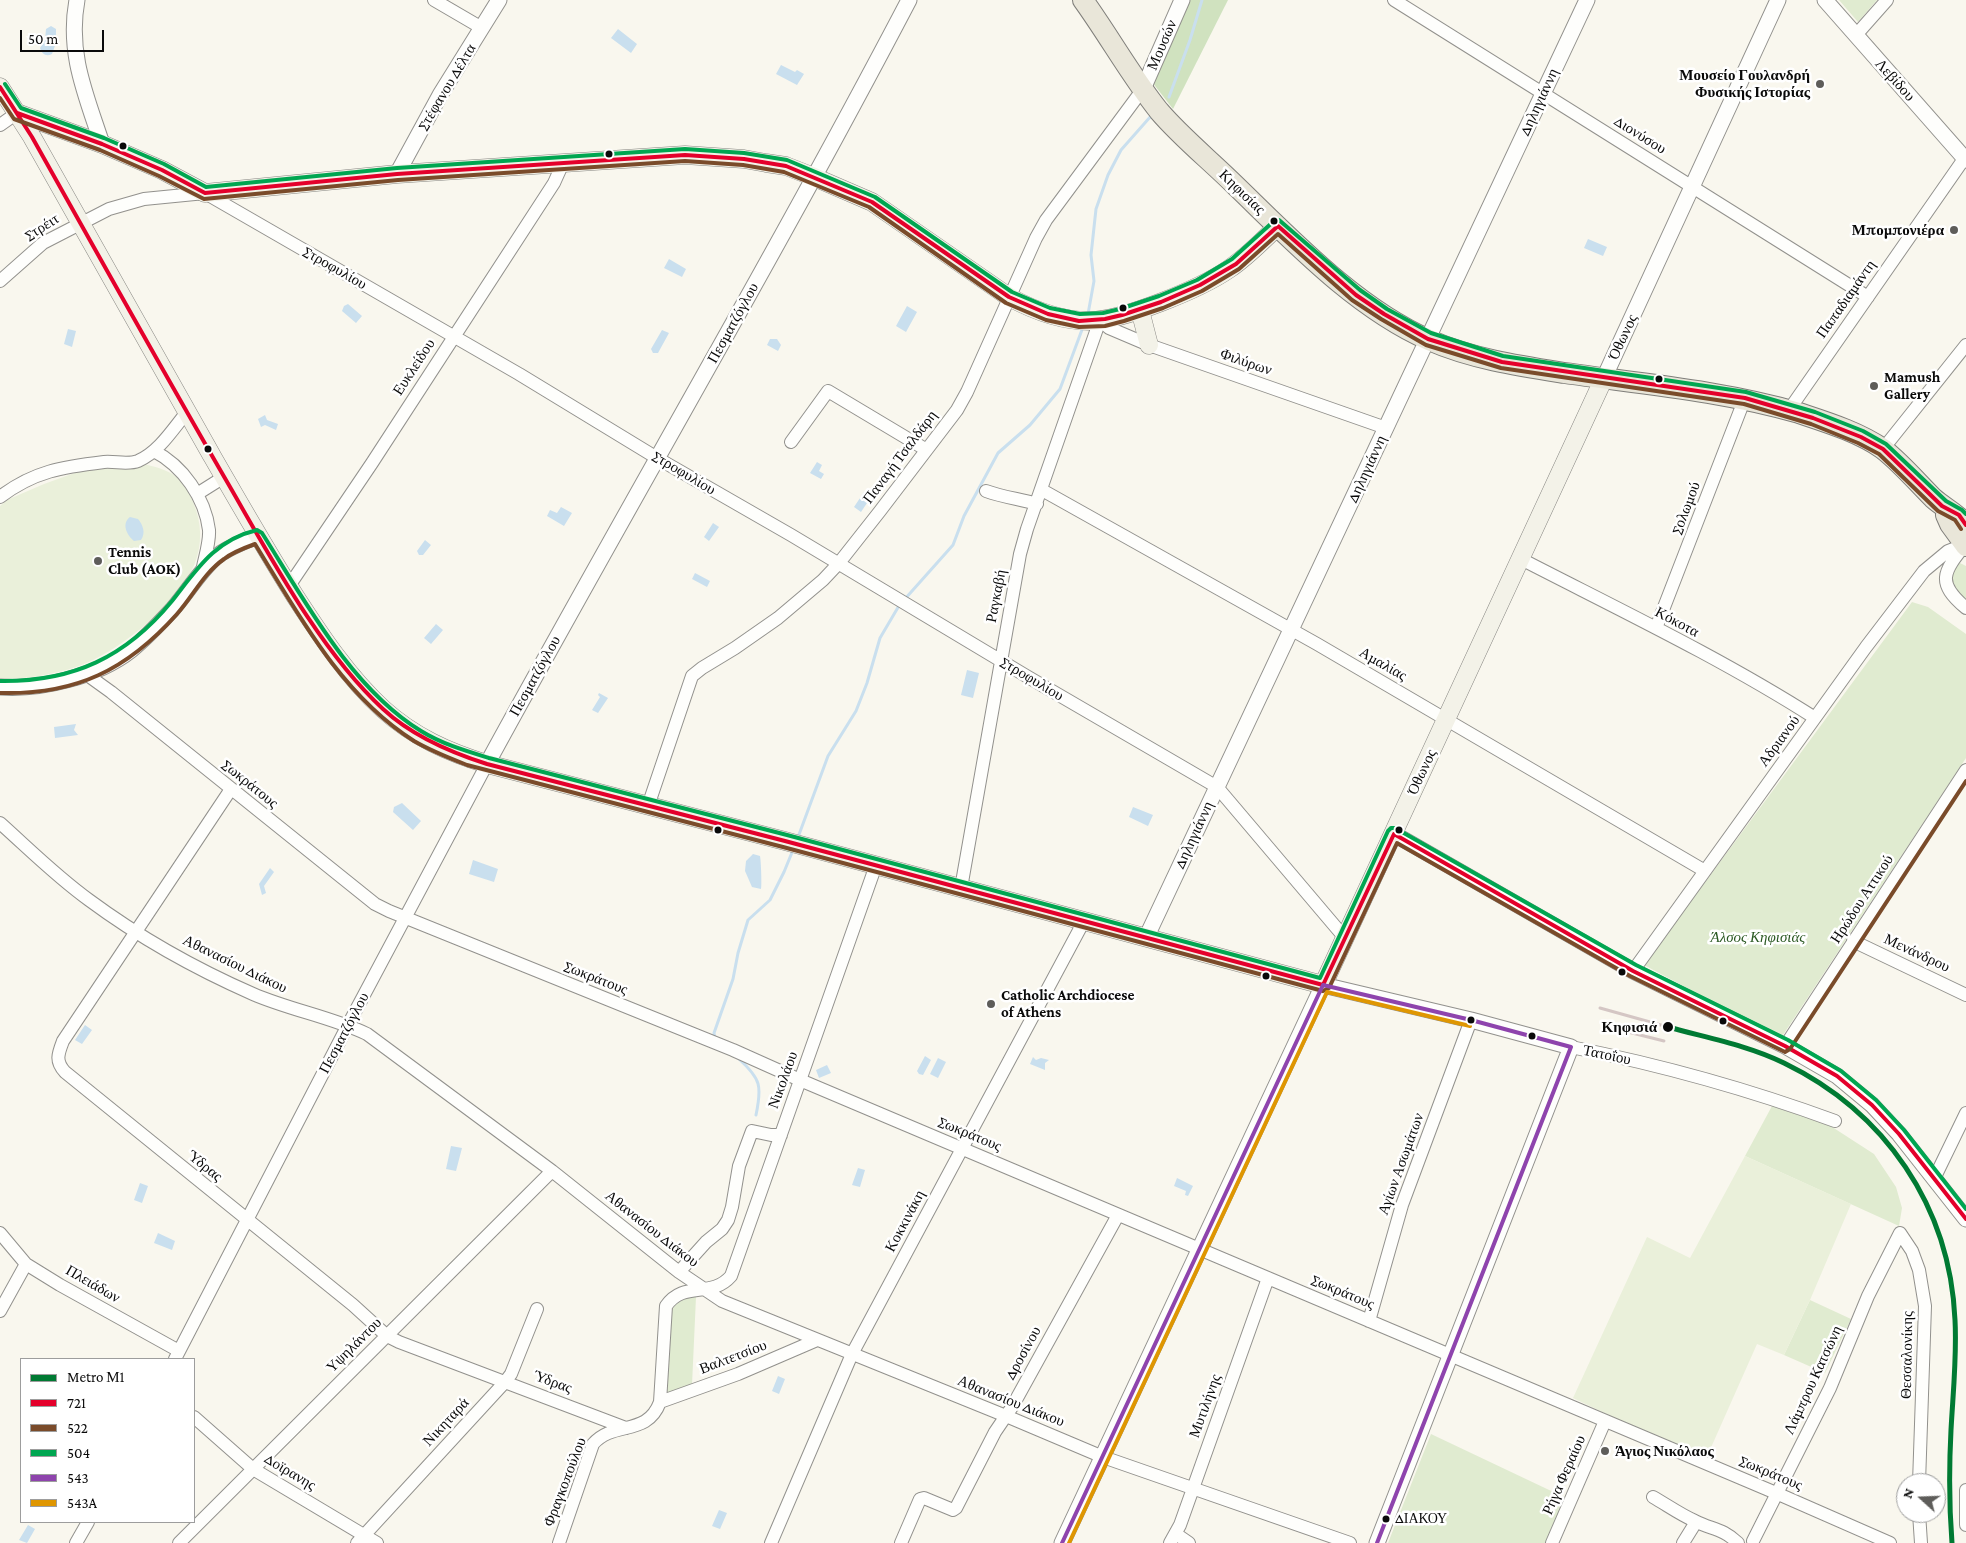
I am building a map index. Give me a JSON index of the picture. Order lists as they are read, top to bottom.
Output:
{
  "streets": {
    "main road": [
      "Κηφισίας",
      "Στροφυλίου",
      "Όθωνος",
      "Τατοΐου"
    ],
    "street": [
      "Μουσών",
      "Λεβίδου",
      "Στέφανου Δέλτα",
      "Δηληγιάννη",
      "Διονύσου",
      "Στρέιτ",
      "Παπαδιαμάντη",
      "Πεσματζόγλου",
      "Φιλύρων",
      "Ευκλείδου",
      "Παναγή Τσαλδάρη",
      "Σολωμού",
      "Ραγκαβή",
      "Κόκοτα",
      "Αμαλίας",
      "Αδριανού",
      "Σωκράτους",
      "Ηρώδου Αττικού",
      "Μενάνδρου",
      "Αθανασίου Διάκου",
      "Νικολάου",
      "Αγίων Ασωμάτων",
      "Ύδρας",
      "Κοκκινάκη",
      "Πλειάδων",
      "Υψηλάντου",
      "Δροσίνου",
      "Θεσσαλονίκης",
      "Βαλτετσίου",
      "Λάμπρου Κατσώνη",
      "Μυτιλήνης",
      "Νικηταρά",
      "Δοϊρανης",
      "Ρήγα Φεραίου",
      "Φραγκοπούλου"
    ]
  },
  "crossings": [
    ["Μουσών", "Κηφισίας"],
    ["Μουσών", "Παναγή Τσαλδάρη"],
    ["Λεβίδου", "Παπαδιαμάντη"],
    ["Δηληγιάννη", "Διονύσου"],
    ["Δηληγιάννη", "Κηφισίας"],
    ["Δηληγιάννη", "Στροφυλίου"],
    ["Δηληγιάννη", "Φιλύρων"],
    ["Δηληγιάννη", "Αμαλίας"],
    ["Δηληγιάννη", "Τατοΐου"],
    ["Διονύσου", "Παπαδιαμάντη"],
    ["Διονύσου", "Όθωνος"],
    ["Κηφισίας", "Παπαδιαμάντη"],
    ["Κηφισίας", "Όθωνος"],
    ["Κηφισίας", "Παναγή Τσαλδάρη"],
    ["Κηφισίας", "Σολωμού"],
    ["Κηφισίας", "Αδριανού"],
    ["Στρέιτ", "Στροφυλίου"],
    ["Στρέιτ", "Τατοΐου"],
    ["Στροφυλίου", "Πεσματζόγλου"],
    ["Στροφυλίου", "Όθωνος"],
    ["Στροφυλίου", "Ευκλείδου"],
    ["Στροφυλίου", "Παναγή Τσαλδάρη"],
    ["Στροφυλίου", "Ραγκαβή"],
    ["Στροφυλίου", "Τατοΐου"],
    ["Πεσματζόγλου", "Σωκράτους"],
    ["Πεσματζόγλου", "Αθανασίου Διάκου"],
    ["Πεσματζόγλου", "Τατοΐου"],
    ["Πεσματζόγλου", "Ύδρας"],
    ["Πεσματζόγλου", "Πλειάδων"],
    ["Όθωνος", "Κόκοτα"],
    ["Όθωνος", "Αμαλίας"],
    ["Όθωνος", "Σωκράτους"],
    ["Όθωνος", "Αθανασίου Διάκου"],
    ["Όθωνος", "Τατοΐου"],
    ["Φιλύρων", "Ραγκαβή"],
    ["Ευκλείδου", "Τατοΐου"],
    ["Παναγή Τσαλδάρη", "Τατοΐου"],
    ["Σολωμού", "Κόκοτα"],
    ["Ραγκαβή", "Αμαλίας"],
    ["Ραγκαβή", "Τατοΐου"],
    ["Κόκοτα", "Αδριανού"],
    ["Αμαλίας", "Αδριανού"],
    ["Σωκράτους", "Νικολάου"],
    ["Σωκράτους", "Αγίων Ασωμάτων"],
    ["Σωκράτους", "Ύδρας"],
    ["Σωκράτους", "Κοκκινάκη"],
    ["Σωκράτους", "Δροσίνου"],
    ["Σωκράτους", "Λάμπρου Κατσώνη"],
    ["Σωκράτους", "Μυτιλήνης"],
    ["Σωκράτους", "Ρήγα Φεραίου"],
    ["Ηρώδου Αττικού", "Μενάνδρου"],
    ["Αθανασίου Διάκου", "Νικολάου"],
    ["Αθανασίου Διάκου", "Ύδρας"],
    ["Αθανασίου Διάκου", "Κοκκινάκη"],
    ["Αθανασίου Διάκου", "Υψηλάντου"],
    ["Αθανασίου Διάκου", "Δροσίνου"],
    ["Αθανασίου Διάκου", "Βαλτετσίου"],
    ["Αθανασίου Διάκου", "Μυτιλήνης"],
    ["Τατοΐου", "Νικολάου"],
    ["Τατοΐου", "Αγίων Ασωμάτων"],
    ["Τατοΐου", "Κοκκινάκη"],
    ["Ύδρας", "Υψηλάντου"],
    ["Ύδρας", "Νικηταρά"],
    ["Ύδρας", "Φραγκοπούλου"],
    ["Υψηλάντου", "Δοϊρανης"],
    ["Θεσσαλονίκης", "Λάμπρου Κατσώνη"],
    ["Βαλτετσίου", "Φραγκοπούλου"],
    ["Νικηταρά", "Δοϊρανης"]
  ],
  "parks": ["Άλσος Κηφισιάς"],
  "places": [
    "Μουσείο Γουλανδρή Φυσικής Ιστορίας",
    "Μπομπονιέρα",
    "Mamush Gallery",
    "Tennis Club (AOK)",
    "Catholic Archdiocese of Athens",
    "Κηφισιά",
    "Άγιος Νικόλαος",
    "ΔΙΑΚΟΥ"
  ],
  "lines": [
    "transit line 504",
    "transit line 721",
    "transit line 522",
    "transit line 543",
    "transit line 543A",
    "metro line Μ1"
  ],
  "legend": [
    "Metro Μ1",
    "721",
    "522",
    "504",
    "543",
    "543A"
  ],
  "scale_bar": "50 m",
  "north": "left"
}
